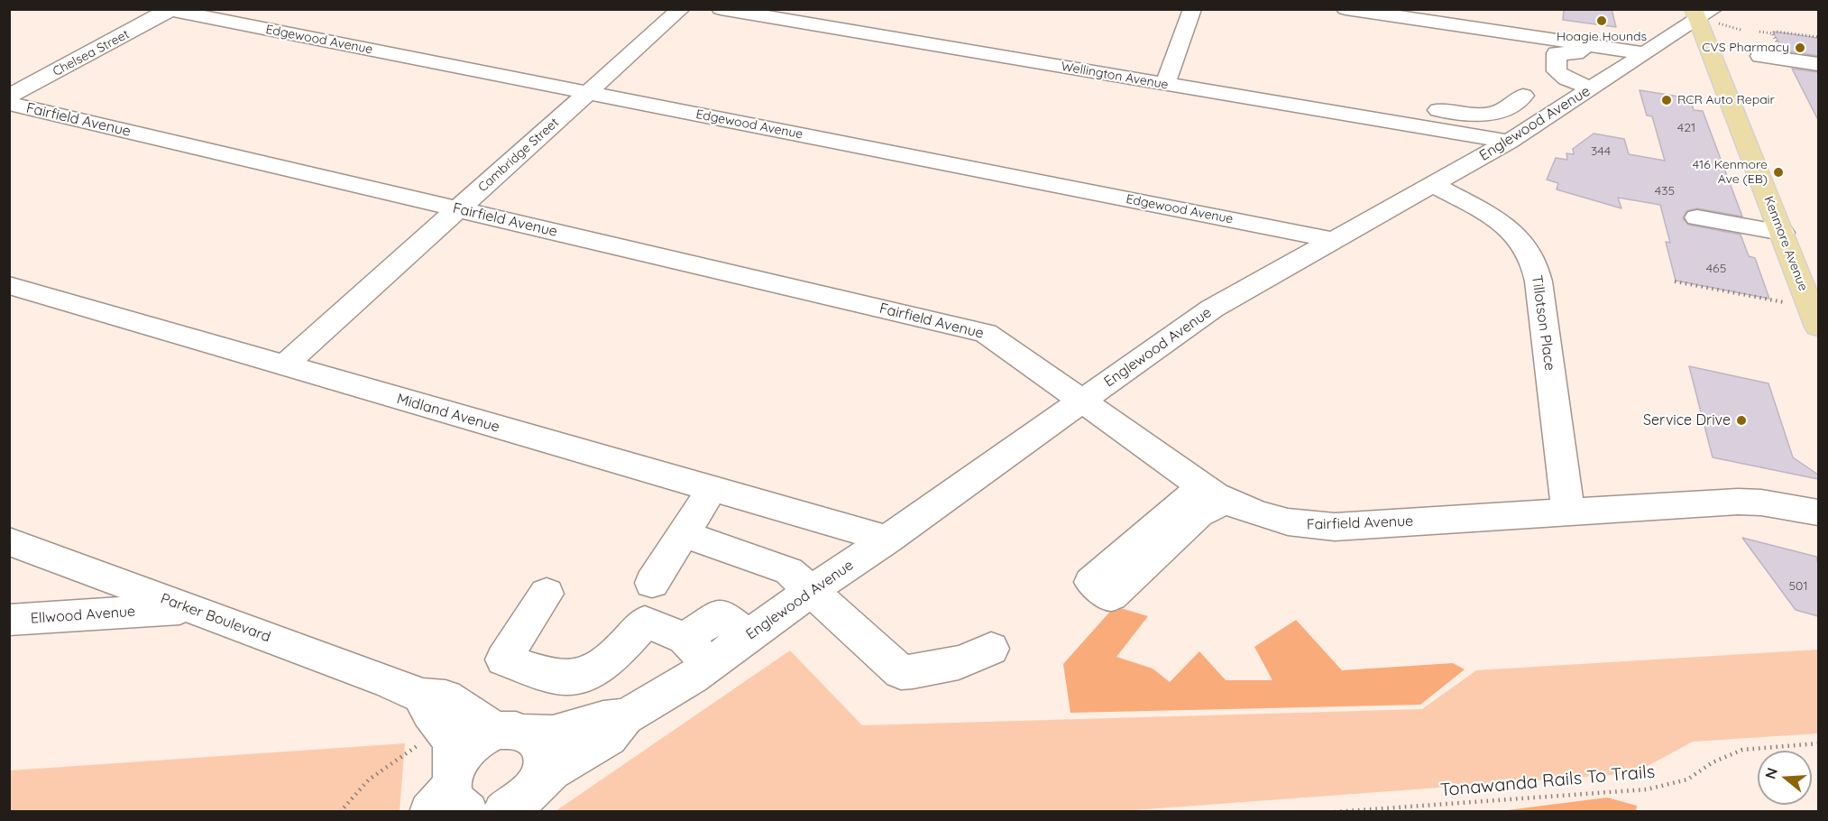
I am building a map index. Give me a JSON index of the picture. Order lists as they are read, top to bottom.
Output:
{
  "streets": {
    "main road": ["Kenmore Avenue"],
    "street": [
      "Edgewood Avenue",
      "Chelsea Street",
      "Wellington Avenue",
      "Fairfield Avenue",
      "Englewood Avenue",
      "Cambridge Street",
      "Tillotson Place",
      "Midland Avenue",
      "Ellwood Avenue",
      "Parker Boulevard"
    ],
    "path": ["Tonawanda Rails To Trails"]
  },
  "crossings": [
    ["Edgewood Avenue", "Chelsea Street"],
    ["Edgewood Avenue", "Englewood Avenue"],
    ["Edgewood Avenue", "Cambridge Street"],
    ["Wellington Avenue", "Englewood Avenue"],
    ["Fairfield Avenue", "Englewood Avenue"],
    ["Fairfield Avenue", "Cambridge Street"],
    ["Fairfield Avenue", "Tillotson Place"],
    ["Englewood Avenue", "Kenmore Avenue"],
    ["Englewood Avenue", "Tillotson Place"],
    ["Englewood Avenue", "Midland Avenue"],
    ["Englewood Avenue", "Parker Boulevard"],
    ["Cambridge Street", "Midland Avenue"],
    ["Ellwood Avenue", "Parker Boulevard"]
  ],
  "places": [
    "Hoagie Hounds",
    "CVS Pharmacy",
    "RCR Auto Repair",
    "416 Kenmore Ave (EB)",
    "Service Drive"
  ],
  "house_numbers": [
    "421",
    "344",
    "435",
    "465",
    "501"
  ],
  "north": "left"
}
